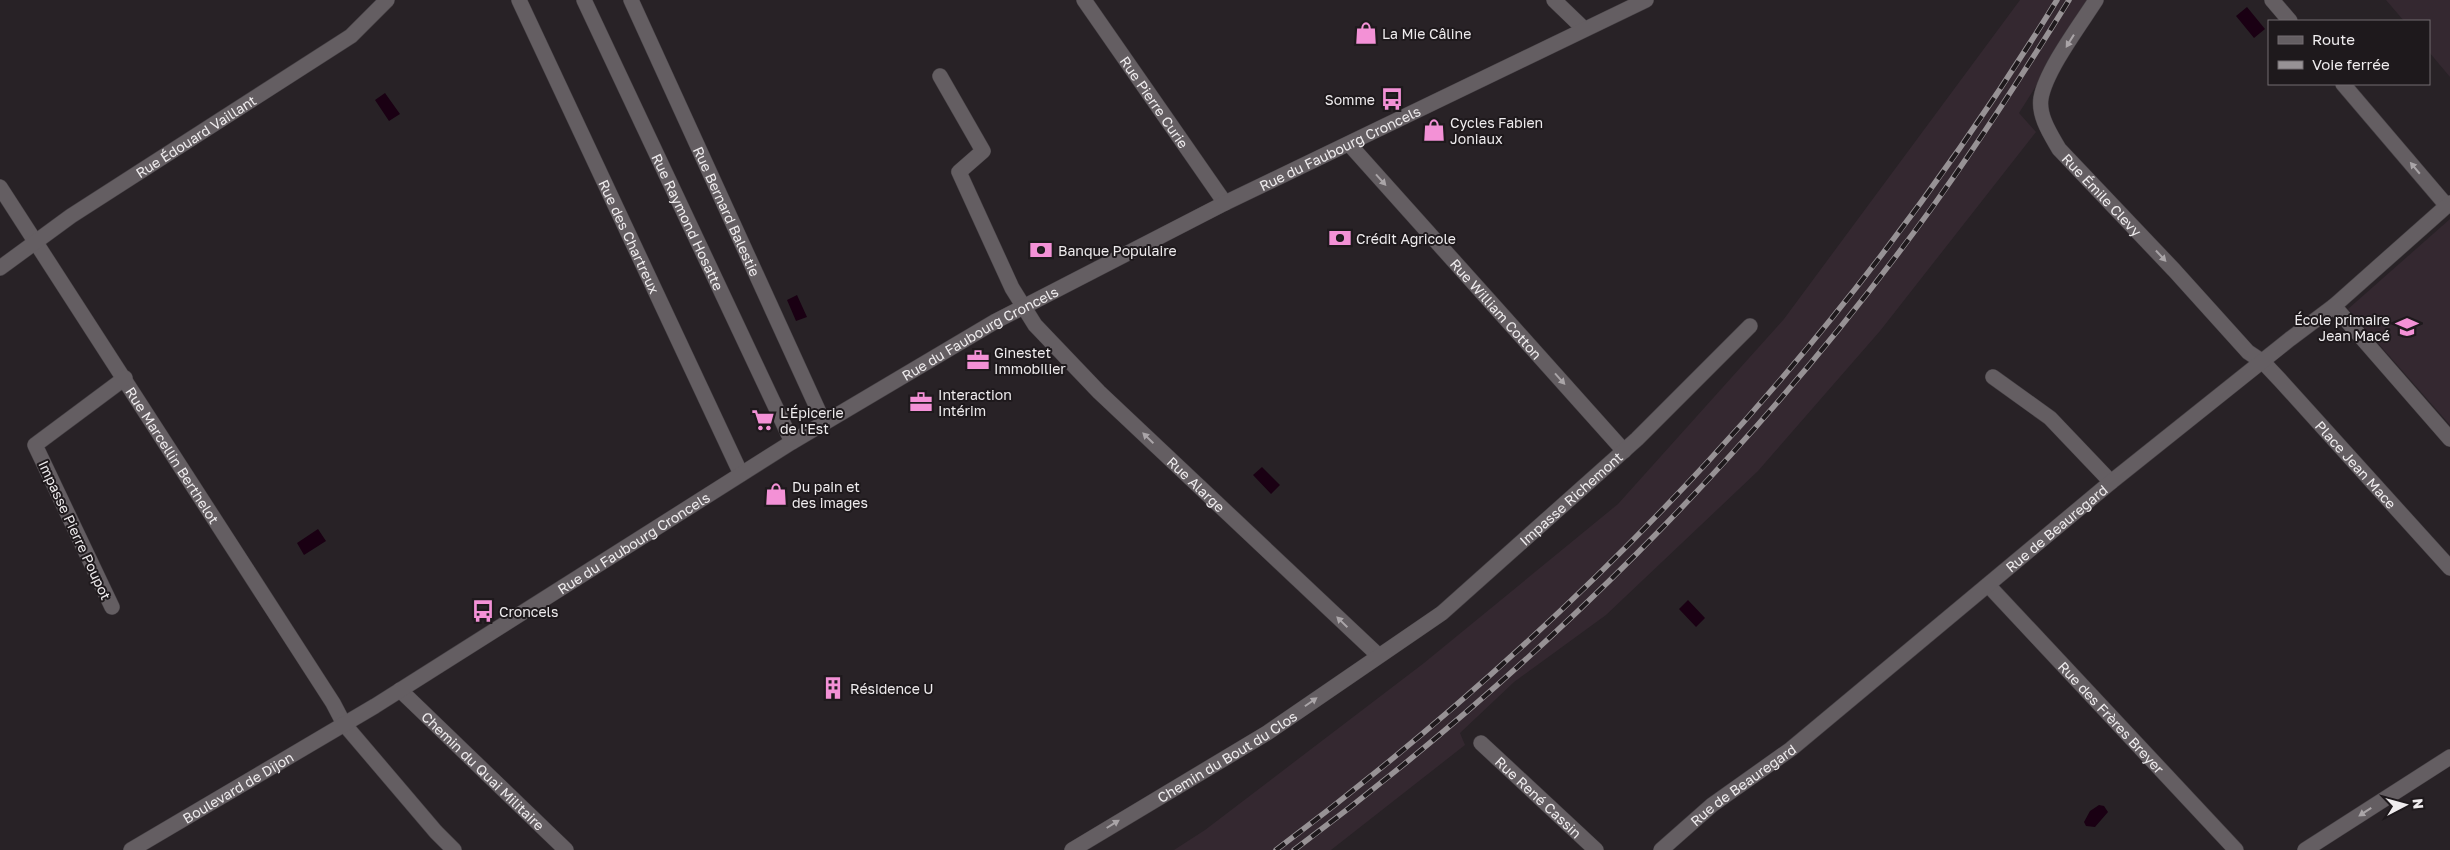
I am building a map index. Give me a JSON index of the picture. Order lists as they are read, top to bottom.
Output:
{
  "streets": {
    "street": [
      "Rue Pierre Curie",
      "Rue Édouard Vaillant",
      "Rue du Faubourg Croncels",
      "Rue Émile Clevy",
      "Rue Bernard Balestie",
      "Rue Raymond Hosatte",
      "Rue des Chartreux",
      "Rue William Cotton",
      "Rue Marcellin Berthelot",
      "Place Jean Mace",
      "Rue Alarge",
      "Impasse Richemont",
      "Rue de Beauregard",
      "Impasse Pierre Poupot",
      "Rue des Frères Breyer",
      "Chemin du Bout du Clos",
      "Chemin du Quai Militaire",
      "Boulevard de Dijon",
      "Rue René Cassin"
    ]
  },
  "crossings": [
    ["Rue Pierre Curie", "Rue du Faubourg Croncels"],
    ["Rue Édouard Vaillant", "Rue Marcellin Berthelot"],
    ["Rue du Faubourg Croncels", "Rue Bernard Balestie"],
    ["Rue du Faubourg Croncels", "Rue Raymond Hosatte"],
    ["Rue du Faubourg Croncels", "Rue des Chartreux"],
    ["Rue du Faubourg Croncels", "Rue William Cotton"],
    ["Rue du Faubourg Croncels", "Rue Marcellin Berthelot"],
    ["Rue du Faubourg Croncels", "Rue Alarge"],
    ["Rue du Faubourg Croncels", "Chemin du Quai Militaire"],
    ["Rue du Faubourg Croncels", "Boulevard de Dijon"],
    ["Rue Émile Clevy", "Place Jean Mace"],
    ["Rue Émile Clevy", "Rue de Beauregard"],
    ["Rue William Cotton", "Impasse Richemont"],
    ["Rue Marcellin Berthelot", "Impasse Pierre Poupot"],
    ["Rue Marcellin Berthelot", "Boulevard de Dijon"],
    ["Place Jean Mace", "Rue de Beauregard"],
    ["Rue Alarge", "Impasse Richemont"],
    ["Rue Alarge", "Chemin du Bout du Clos"],
    ["Impasse Richemont", "Chemin du Bout du Clos"],
    ["Rue de Beauregard", "Rue des Frères Breyer"]
  ],
  "one_way": [
    "Rue Émile Clevy",
    "Rue William Cotton",
    "Rue Alarge",
    "Chemin du Bout du Clos"
  ],
  "places": {
    "shop": ["La Mie Câline", "Cycles Fabien Joniaux", "Du pain et des images"],
    "bus stop": ["Somme", "Croncels"],
    "bank": ["Crédit Agricole", "Banque Populaire"],
    "school or university": ["École primaire Jean Macé"],
    "office": ["Ginestet Immobilier", "Interaction Intérim"],
    "supermarket": ["L'Épicerie de l'Est"],
    "building": ["Résidence U"]
  },
  "legend": ["Route", "Voie ferrée"],
  "north": "right"
}
